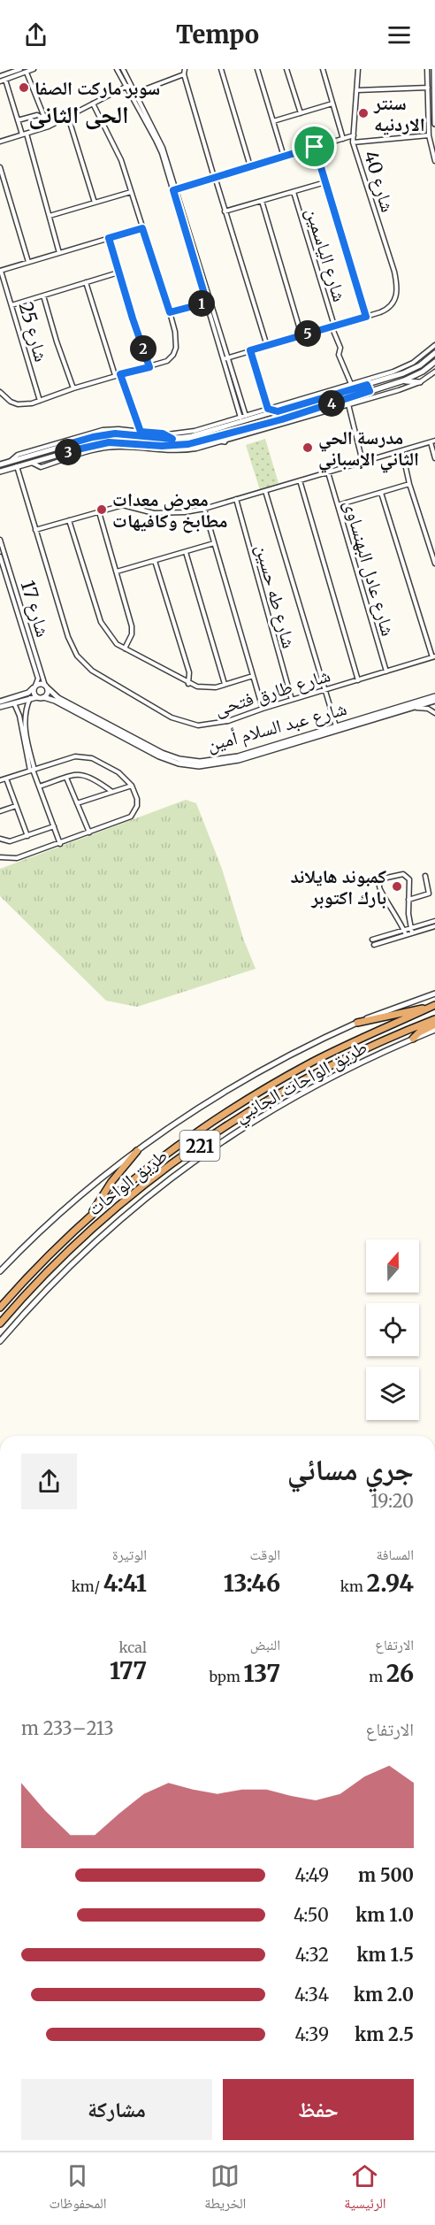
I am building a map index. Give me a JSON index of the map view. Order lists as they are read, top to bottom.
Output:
{
  "streets": {
    "highway": ["221", "طريق الواحات"],
    "street": [
      "شارع 40",
      "شارع الياسمين",
      "شارع 25",
      "شارع عادل البهنساوى",
      "شارع طه حسين",
      "شارع 17",
      "شارع طارق فتحى",
      "شارع عبد السلام أمين",
      "طريق الواحات الجانبي"
    ]
  },
  "crossings": [
    ["شارع عادل البهنساوى", "شارع طارق فتحى"],
    ["شارع طه حسين", "شارع طارق فتحى"],
    ["شارع 17", "شارع عبد السلام أمين"]
  ],
  "districts": ["الحى الثانى"],
  "places": [
    "سوبر ماركت الصفا",
    "سنتر الاردنيه",
    "مدرسة الحي الثاني الإسباني",
    "معرض معدات مطابخ وكافيهات",
    "كمبوند هايلاند بارك اكتوبر"
  ],
  "north": "top",
  "page": {
    "header": "Tempo",
    "pins": [
      "1",
      "5",
      "2",
      "4",
      "3"
    ],
    "heading": ["جري مسائي", "19:20"],
    "stats": [
      ["المسافة", "2.94 km"],
      ["الوقت", "13:46"],
      ["الوتيرة", "4:41 /km"],
      ["الارتفاع", "26 m"],
      ["النبض", "137 bpm"],
      ["kcal", "177"]
    ],
    "chart": ["الارتفاع", "213–233 m"],
    "list": [
      {
        "name": "500 m",
        "note": "4:49"
      },
      {
        "name": "1.0 km",
        "note": "4:50"
      },
      {
        "name": "1.5 km",
        "note": "4:32"
      },
      {
        "name": "2.0 km",
        "note": "4:34"
      },
      {
        "name": "2.5 km",
        "note": "4:39"
      }
    ],
    "buttons": ["حفظ", "مشاركة"],
    "tabs": ["الرئيسية", "الخريطة", "المحفوظات"]
  }
}
